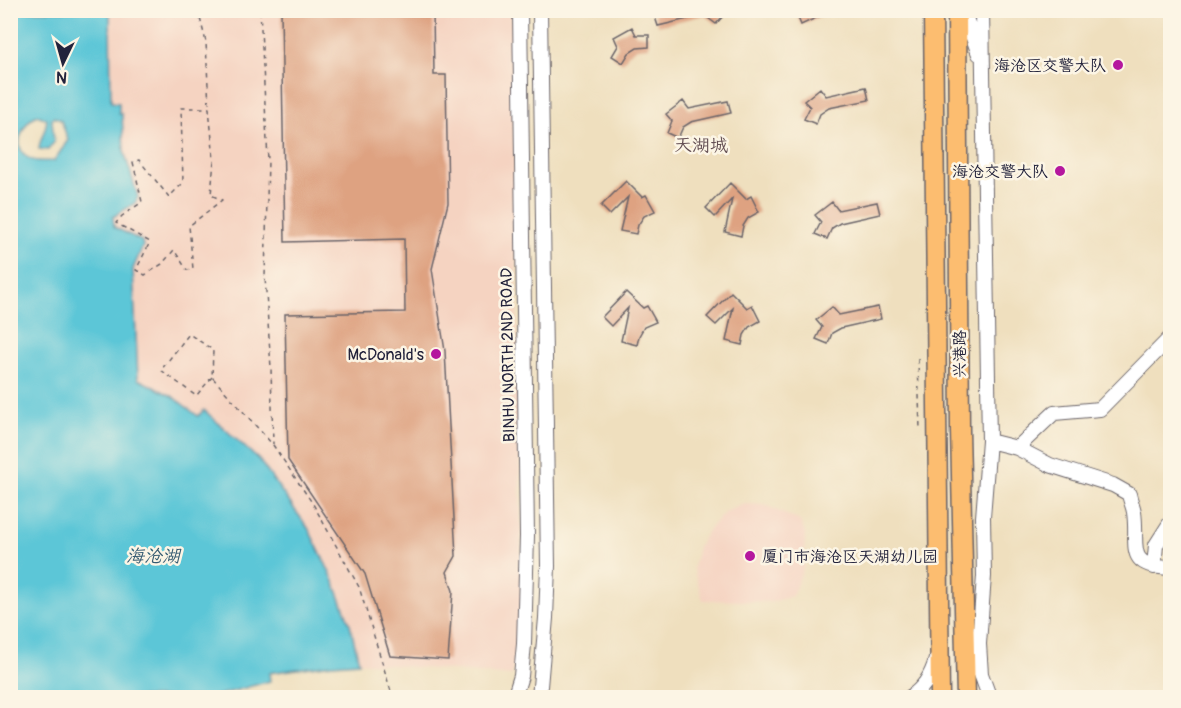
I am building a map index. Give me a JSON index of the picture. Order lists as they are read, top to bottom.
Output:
{
  "streets": {
    "main road": ["兴港路"],
    "street": ["BINHU NORTH 2ND ROAD"]
  },
  "districts": ["天湖城"],
  "water": ["海沧湖"],
  "places": [
    "海沧区交警大队",
    "海沧交警大队",
    "McDonald's",
    "厦门市海沧区天湖幼儿园"
  ],
  "north": "bottom"
}
